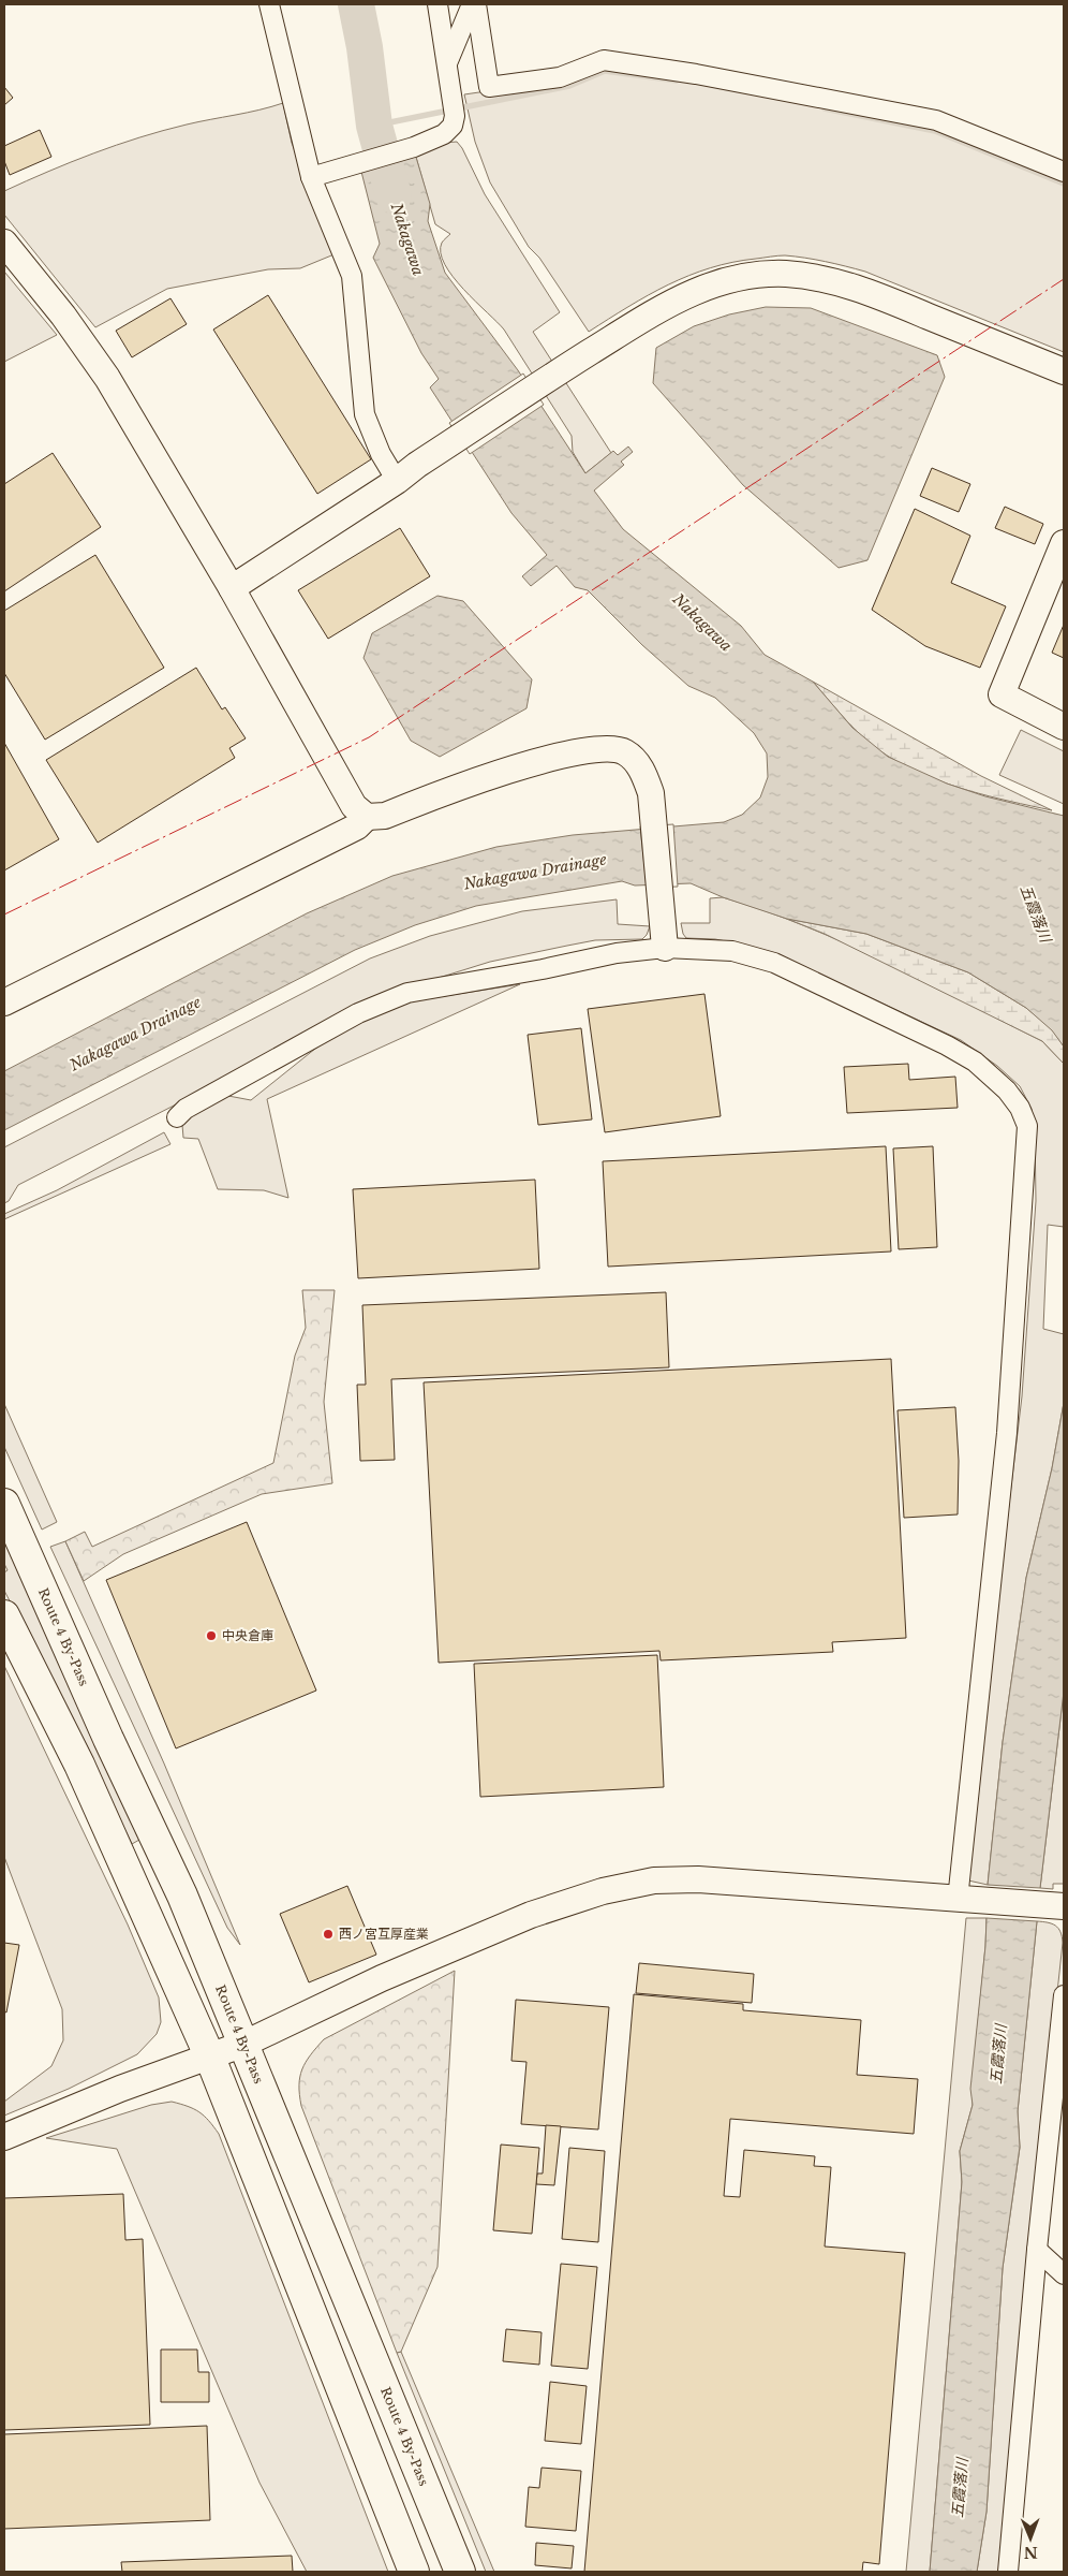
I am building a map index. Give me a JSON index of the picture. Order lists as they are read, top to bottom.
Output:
{
  "streets": {
    "highway": ["Route 4 By-Pass"]
  },
  "water": ["Nakagawa", "Nakagawa Drainage", "五霞落川"],
  "places": ["中央倉庫", "西ノ宮互厚産業"],
  "north": "bottom"
}
